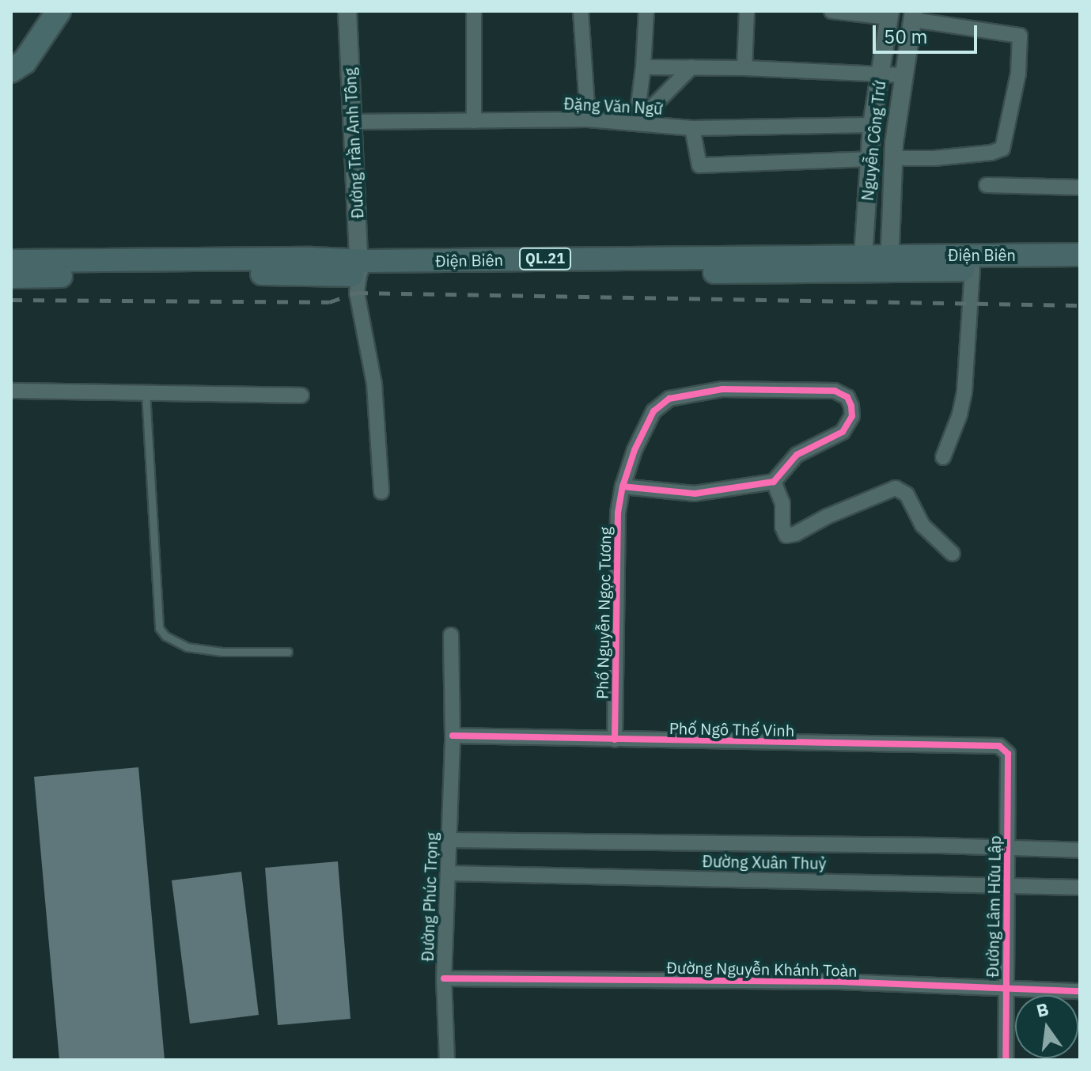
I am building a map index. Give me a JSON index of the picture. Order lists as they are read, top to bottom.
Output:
{
  "streets": {
    "main road": ["Điện Biên", "QL.21"],
    "street": [
      "Đặng Văn Ngữ",
      "Nguyễn Công Trứ",
      "Đường Trần Anh Tông",
      "Phố Nguyễn Ngọc Tương",
      "Phố Ngô Thế Vinh",
      "Đường Xuân Thuỷ",
      "Đường Phúc Trọng",
      "Đường Lâm Hữu Lập",
      "Đường Nguyễn Khánh Toàn"
    ]
  },
  "crossings": [
    ["Đặng Văn Ngữ", "Nguyễn Công Trứ"],
    ["Đặng Văn Ngữ", "Đường Trần Anh Tông"],
    ["Nguyễn Công Trứ", "Điện Biên"],
    ["Đường Trần Anh Tông", "Điện Biên"],
    ["Phố Nguyễn Ngọc Tương", "Phố Ngô Thế Vinh"],
    ["Phố Ngô Thế Vinh", "Đường Phúc Trọng"],
    ["Phố Ngô Thế Vinh", "Đường Lâm Hữu Lập"],
    ["Đường Xuân Thuỷ", "Đường Phúc Trọng"],
    ["Đường Xuân Thuỷ", "Đường Lâm Hữu Lập"],
    ["Đường Phúc Trọng", "Đường Nguyễn Khánh Toàn"],
    ["Đường Lâm Hữu Lập", "Đường Nguyễn Khánh Toàn"]
  ],
  "scale_bar": "50 m",
  "north": "top"
}
